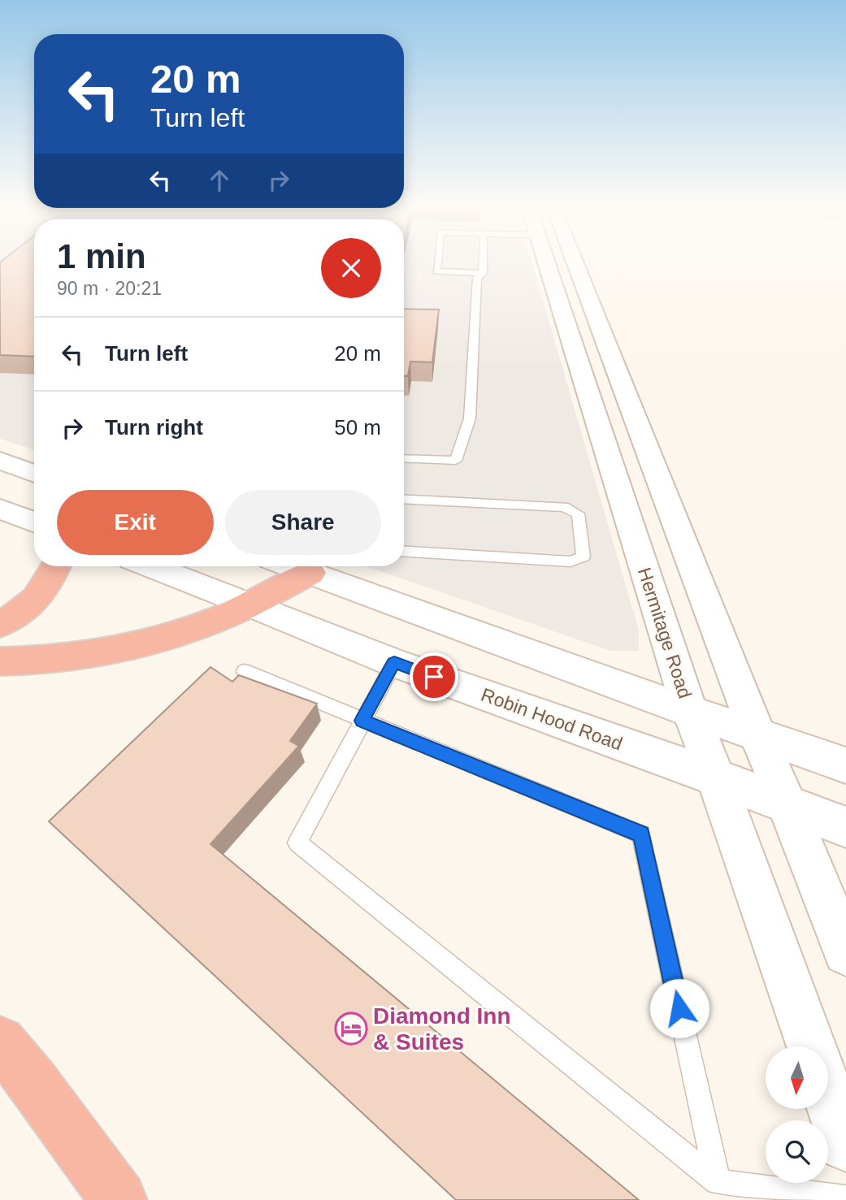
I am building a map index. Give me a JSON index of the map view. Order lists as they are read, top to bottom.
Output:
{
  "streets": {
    "street": ["Hermitage Road", "Robin Hood Road"]
  },
  "crossings": [
    ["Hermitage Road", "Robin Hood Road"]
  ],
  "places": {
    "hotel": ["Diamond Inn & Suites"]
  },
  "north": "bottom",
  "page": {
    "turn": ["20 m", "Turn left"],
    "heading": ["1 min", "90 m · 20:21"],
    "list": [
      {
        "name": "Turn left",
        "value": "20 m"
      },
      {
        "name": "Turn right",
        "value": "50 m"
      }
    ],
    "buttons": ["Exit", "Share"]
  }
}
